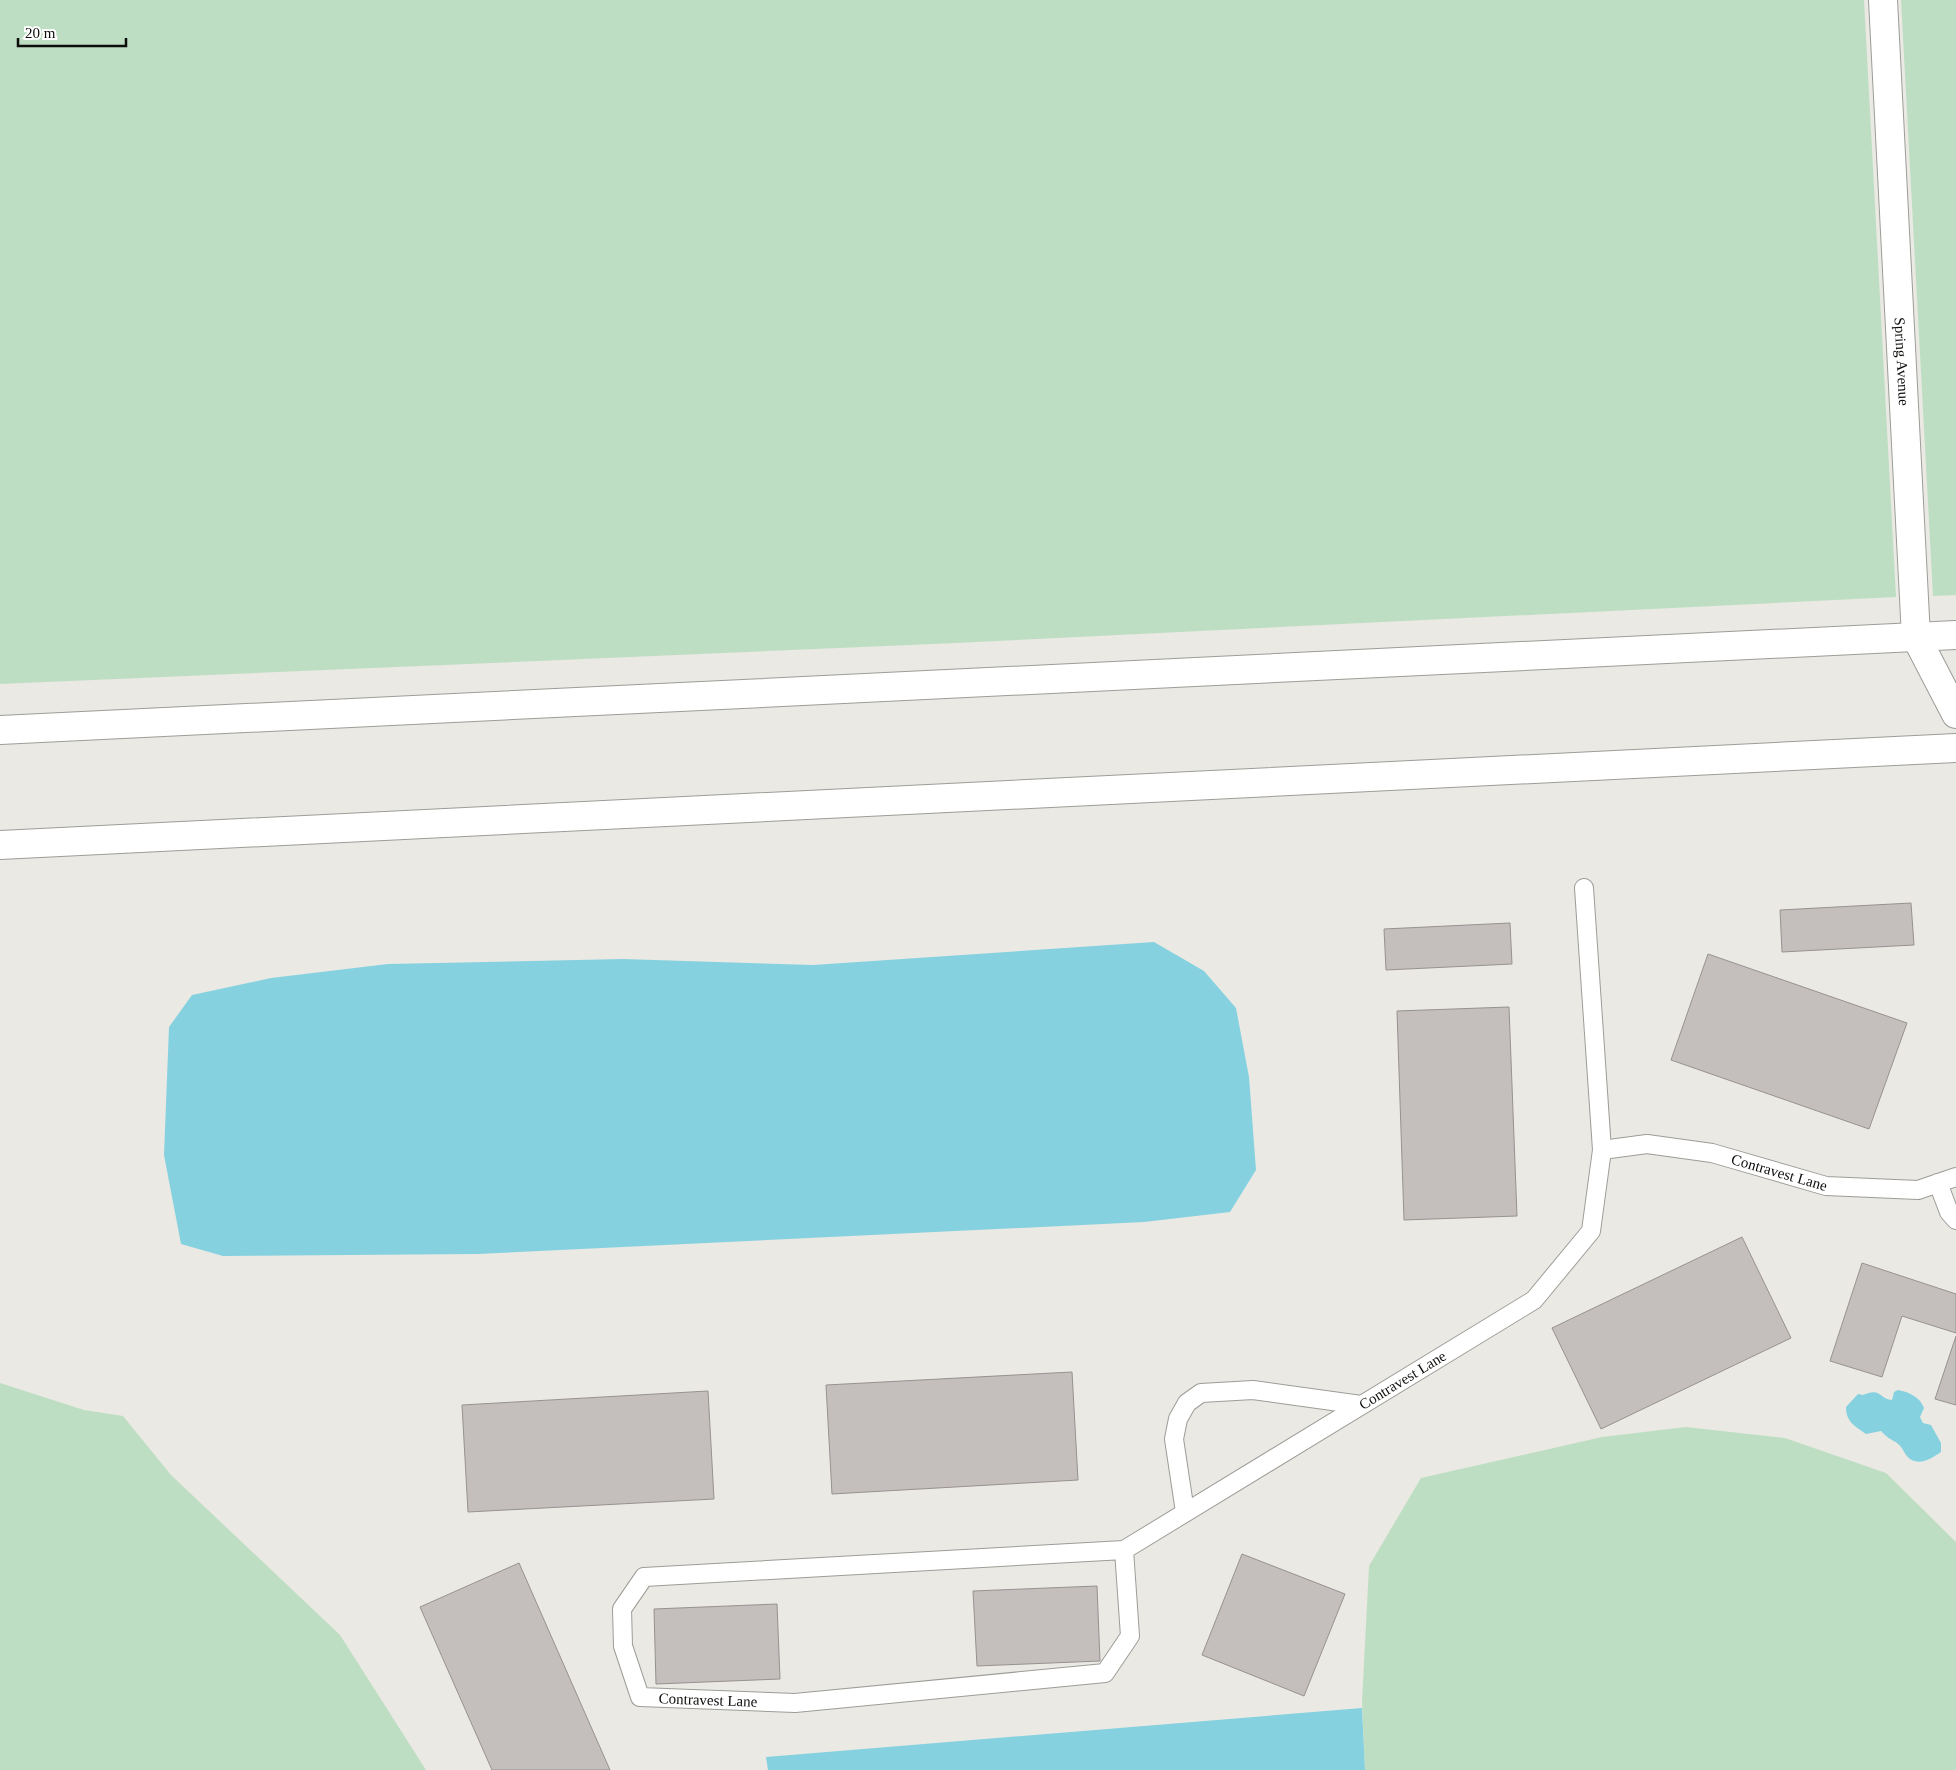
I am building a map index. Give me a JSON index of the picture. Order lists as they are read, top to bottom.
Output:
{
  "streets": {
    "main road": ["Spring Avenue"],
    "lane": ["Contravest Lane"]
  },
  "scale_bar": "20 m"
}
